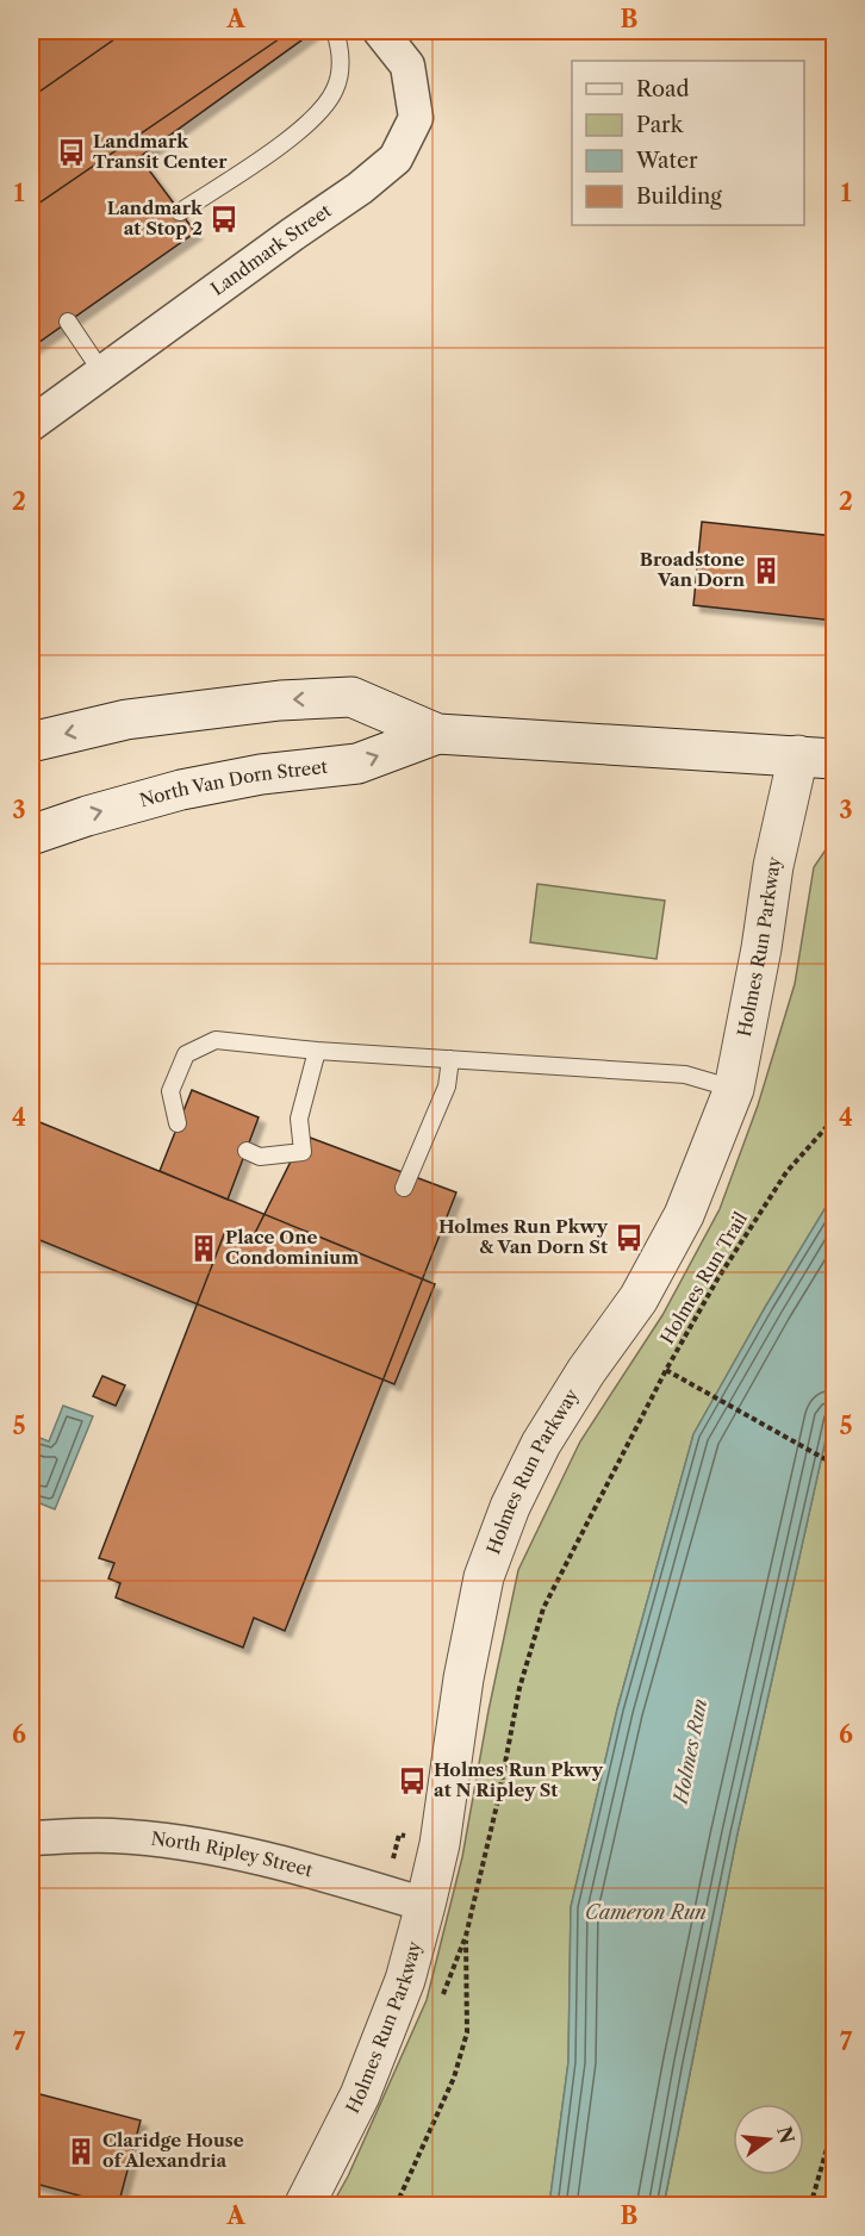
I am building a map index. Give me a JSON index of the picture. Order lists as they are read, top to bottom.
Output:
{
  "streets": {
    "street": [
      "Landmark Street",
      "North Van Dorn Street",
      "Holmes Run Parkway",
      "North Ripley Street"
    ],
    "path": ["Holmes Run Trail"]
  },
  "crossings": [
    ["North Van Dorn Street", "Holmes Run Parkway"],
    ["Holmes Run Parkway", "North Ripley Street"]
  ],
  "water": ["Holmes Run", "Cameron Run"],
  "places": {
    "bus stop": [
      "Landmark Transit Center",
      "Landmark at Stop 2",
      "Holmes Run Pkwy & Van Dorn St",
      "Holmes Run Pkwy at N Ripley St"
    ],
    "building": ["Broadstone Van Dorn", "Place One Condominium", "Claridge House of Alexandria"]
  },
  "legend": [
    "Road",
    "Park",
    "Water",
    "Building"
  ],
  "north": "right",
  "grid": {
    "columns": ["A", "B"],
    "rows": [
      "1",
      "2",
      "3",
      "4",
      "5",
      "6",
      "7"
    ]
  }
}
